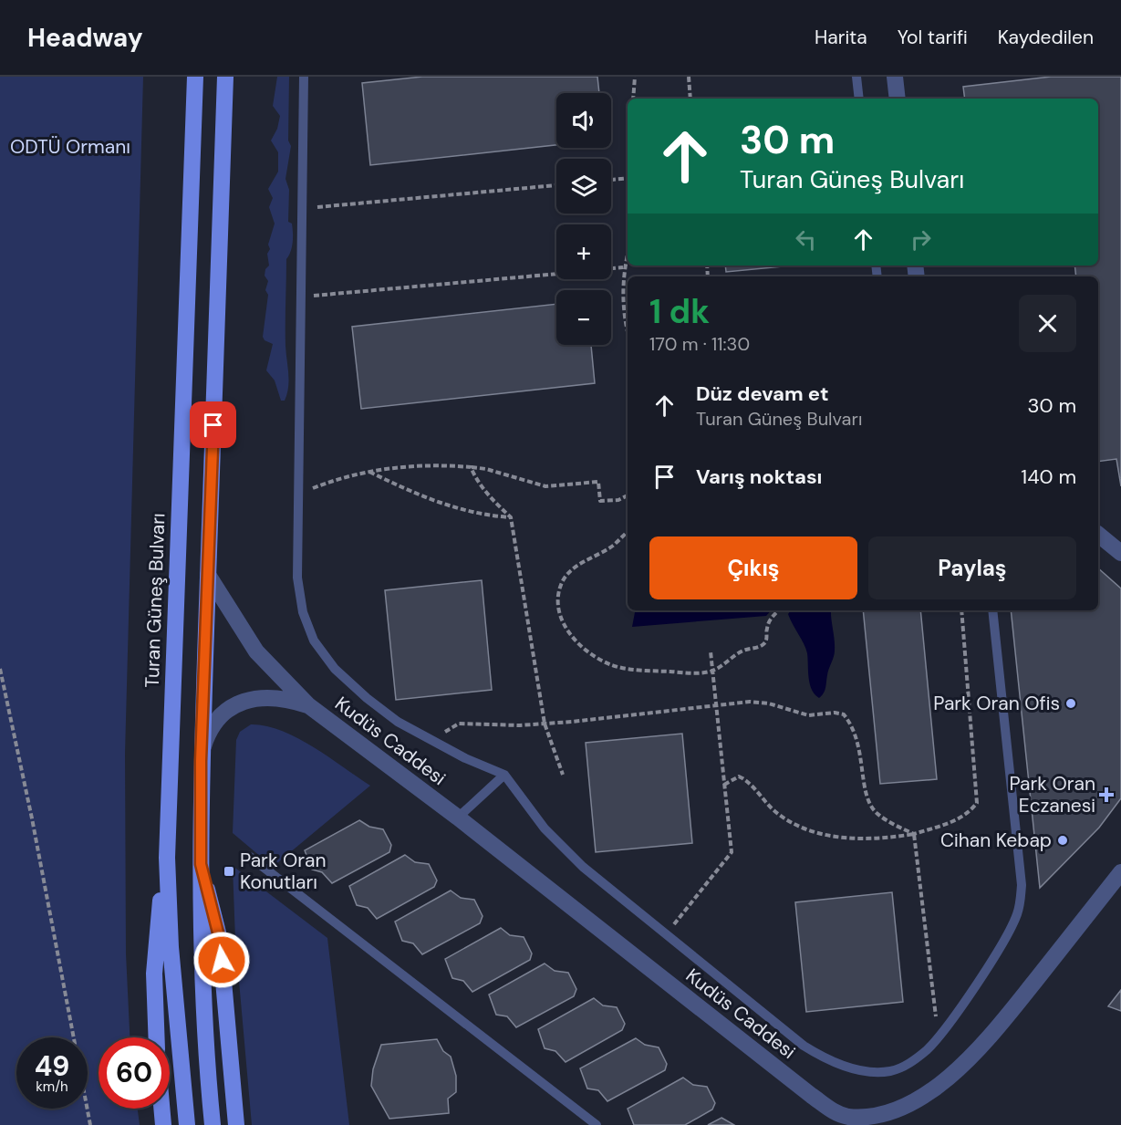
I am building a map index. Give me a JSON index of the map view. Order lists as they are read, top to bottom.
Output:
{
  "streets": {
    "main road": ["Turan Güneş Bulvarı"],
    "street": ["Kudüs Caddesi"]
  },
  "parks": ["ODTÜ Ormanı"],
  "places": {
    "other": ["Park Oran Ofis", "Cihan Kebap"],
    "health": ["Park Oran Eczanesi"],
    "transit": ["Park Oran Konutları"]
  },
  "page": {
    "header": "Headway",
    "nav": ["Harita", "Yol tarifi", "Kaydedilen"],
    "map_buttons": ["+", "−"],
    "turn": ["30 m", "Turan Güneş Bulvarı"],
    "heading": ["1 dk", "170 m · 11:30"],
    "list": [
      {
        "name": "Düz devam et",
        "note": "Turan Güneş Bulvarı",
        "value": "30 m"
      },
      {
        "name": "Varış noktası",
        "value": "140 m"
      }
    ],
    "buttons": ["Çıkış", "Paylaş"],
    "speed": "49 km/h",
    "limit": "60"
  }
}
